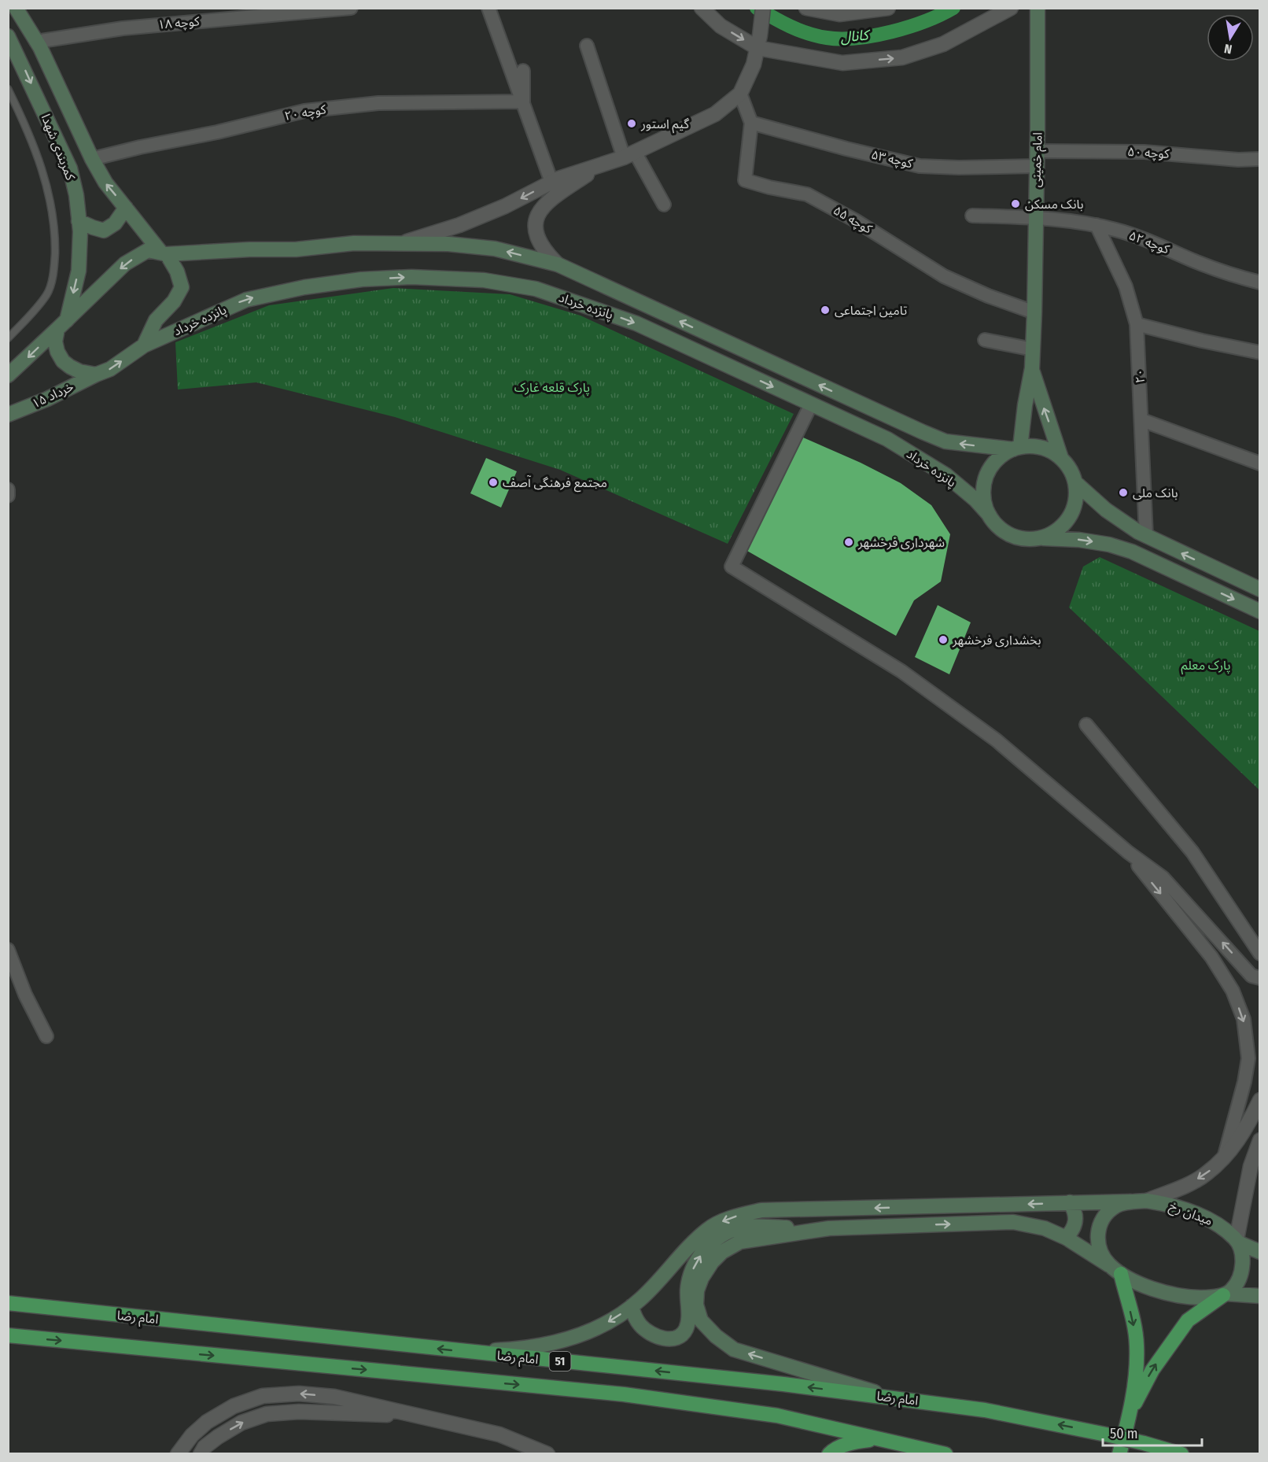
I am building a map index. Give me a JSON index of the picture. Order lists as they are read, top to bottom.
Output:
{
  "streets": {
    "highway": ["امام رضا", "51"],
    "main road": [
      "کمربندی شهدا",
      "امام خمینی",
      "پانزده خرداد",
      "۱۵ خرداد",
      "میدان رخ"
    ],
    "street": [
      "کوچه ۱۸",
      "کوچه ۲۰",
      "کوچه ۵۰",
      "کوچه ۵۳",
      "کوچه ۵۵",
      "کوچه ۵۲",
      "۲۰"
    ]
  },
  "crossings": [
    ["کوچه ۱۸", "کمربندی شهدا"],
    ["کوچه ۲۰", "کمربندی شهدا"],
    ["کمربندی شهدا", "پانزده خرداد"],
    ["کمربندی شهدا", "۱۵ خرداد"],
    ["کوچه ۵۰", "امام خمینی"],
    ["کوچه ۵۳", "امام خمینی"],
    ["کوچه ۵۳", "کوچه ۵۵"],
    ["امام خمینی", "کوچه ۵۵"],
    ["امام خمینی", "کوچه ۵۲"],
    ["امام خمینی", "پانزده خرداد"],
    ["کوچه ۵۲", "۲۰"],
    ["پانزده خرداد", "۱۵ خرداد"]
  ],
  "water": ["کانال"],
  "parks": ["پارک قلعه غارک", "پارک معلم"],
  "places": [
    "گیم استور",
    "بانک مسکن",
    "تامین اجتماعی",
    "مجتمع فرهنگی آصف",
    "بانک ملی",
    "شهرداری فرخشهر",
    "بخشداری فرخشهر"
  ],
  "scale_bar": "50 m",
  "north": "bottom"
}
